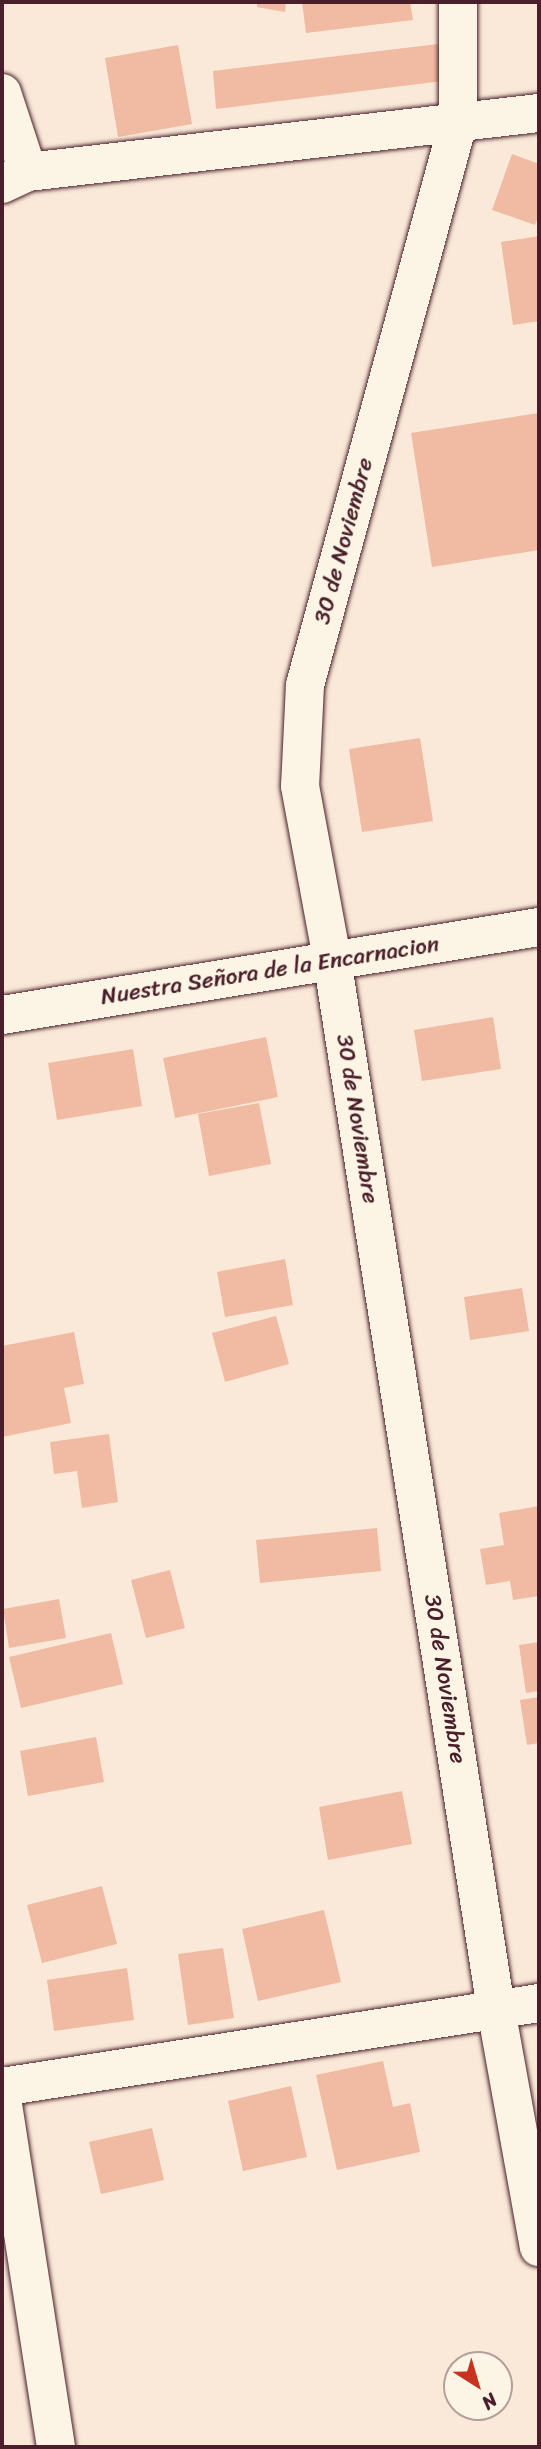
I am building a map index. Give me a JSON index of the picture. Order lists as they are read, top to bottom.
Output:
{
  "streets": {
    "street": ["30 de Noviembre", "Nuestra Señora de la Encarnacion"]
  },
  "crossings": [
    ["30 de Noviembre", "Nuestra Señora de la Encarnacion"]
  ],
  "north": "bottom right"
}
